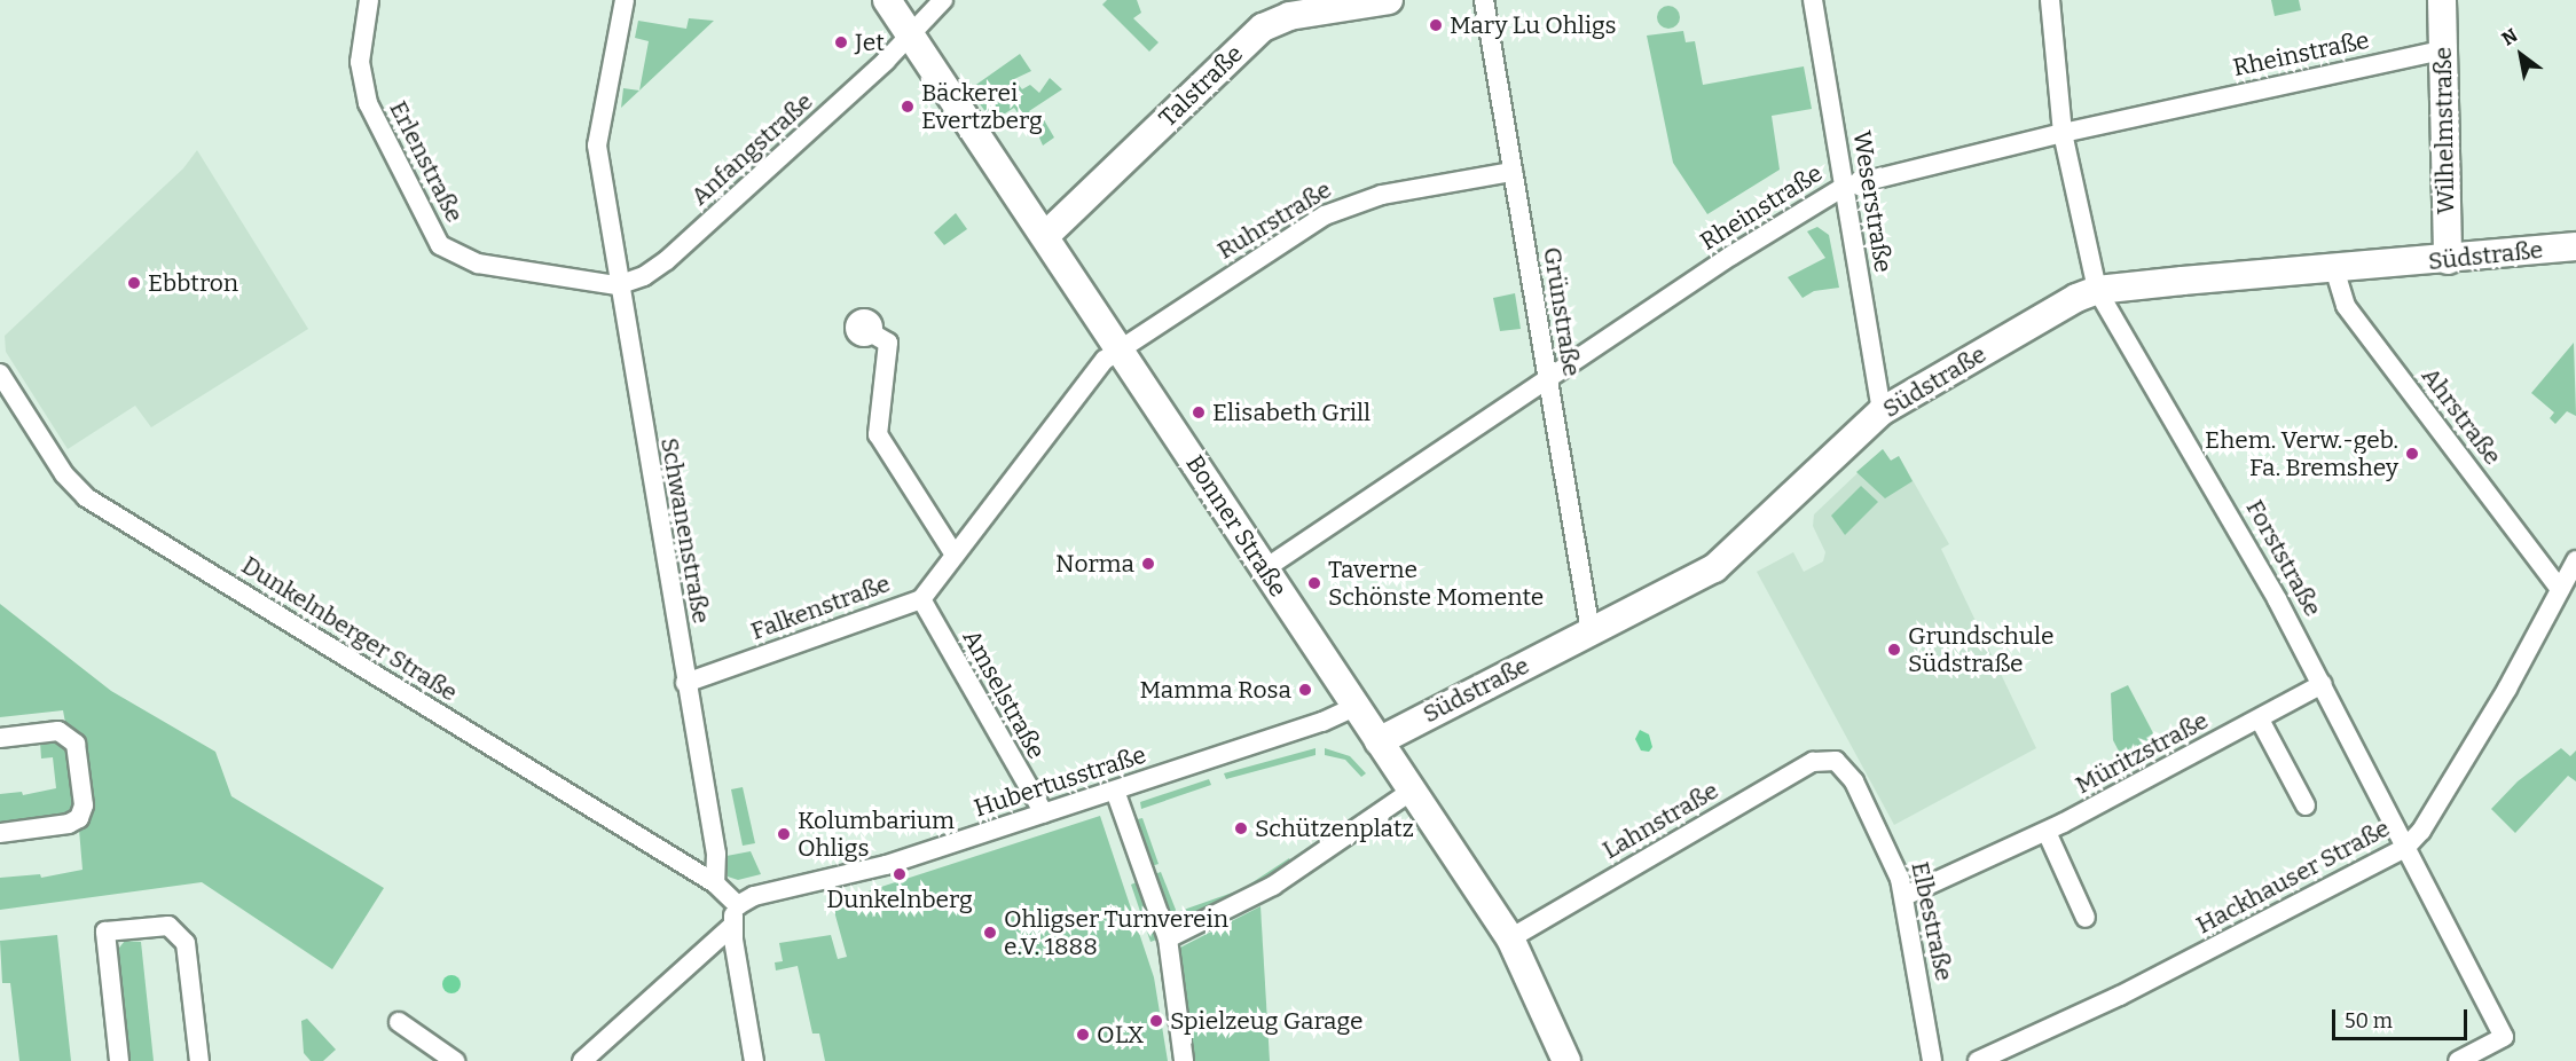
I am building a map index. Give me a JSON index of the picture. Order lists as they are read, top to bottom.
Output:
{
  "streets": {
    "main road": [
      "Talstraße",
      "Wilhelmstraße",
      "Südstraße",
      "Bonner Straße"
    ],
    "street": [
      "Rheinstraße",
      "Anfangstraße",
      "Erlenstraße",
      "Weserstraße",
      "Ruhrstraße",
      "Grünstraße",
      "Ahrstraße",
      "Schwanenstraße",
      "Forststraße",
      "Falkenstraße",
      "Dunkelnberger Straße",
      "Amselstraße",
      "Müritzstraße",
      "Hubertusstraße",
      "Lahnstraße",
      "Hackhauser Straße",
      "Elbestraße"
    ]
  },
  "crossings": [
    ["Rheinstraße", "Wilhelmstraße"],
    ["Rheinstraße", "Weserstraße"],
    ["Rheinstraße", "Grünstraße"],
    ["Rheinstraße", "Bonner Straße"],
    ["Rheinstraße", "Forststraße"],
    ["Talstraße", "Bonner Straße"],
    ["Wilhelmstraße", "Südstraße"],
    ["Anfangstraße", "Erlenstraße"],
    ["Anfangstraße", "Bonner Straße"],
    ["Anfangstraße", "Schwanenstraße"],
    ["Erlenstraße", "Schwanenstraße"],
    ["Weserstraße", "Südstraße"],
    ["Ruhrstraße", "Grünstraße"],
    ["Ruhrstraße", "Bonner Straße"],
    ["Ruhrstraße", "Falkenstraße"],
    ["Südstraße", "Grünstraße"],
    ["Südstraße", "Ahrstraße"],
    ["Südstraße", "Bonner Straße"],
    ["Südstraße", "Forststraße"],
    ["Ahrstraße", "Hackhauser Straße"],
    ["Bonner Straße", "Falkenstraße"],
    ["Bonner Straße", "Hubertusstraße"],
    ["Bonner Straße", "Lahnstraße"],
    ["Schwanenstraße", "Falkenstraße"],
    ["Schwanenstraße", "Dunkelnberger Straße"],
    ["Forststraße", "Müritzstraße"],
    ["Forststraße", "Hackhauser Straße"],
    ["Falkenstraße", "Amselstraße"],
    ["Amselstraße", "Hubertusstraße"],
    ["Müritzstraße", "Elbestraße"],
    ["Lahnstraße", "Elbestraße"]
  ],
  "places": [
    "Mary Lu Ohligs",
    "Jet",
    "Bäckerei Evertzberg",
    "Ebbtron",
    "Elisabeth Grill",
    "Ehem. Verw.-geb. Fa. Bremshey",
    "Norma",
    "Taverne Schönste Momente",
    "Grundschule Südstraße",
    "Mamma Rosa",
    "Schützenplatz",
    "Kolumbarium Ohligs",
    "Dunkelnberg",
    "Ohligser Turnverein e.V. 1888",
    "Spielzeug Garage",
    "OLX"
  ],
  "scale_bar": "50 m",
  "north": "top left"
}
